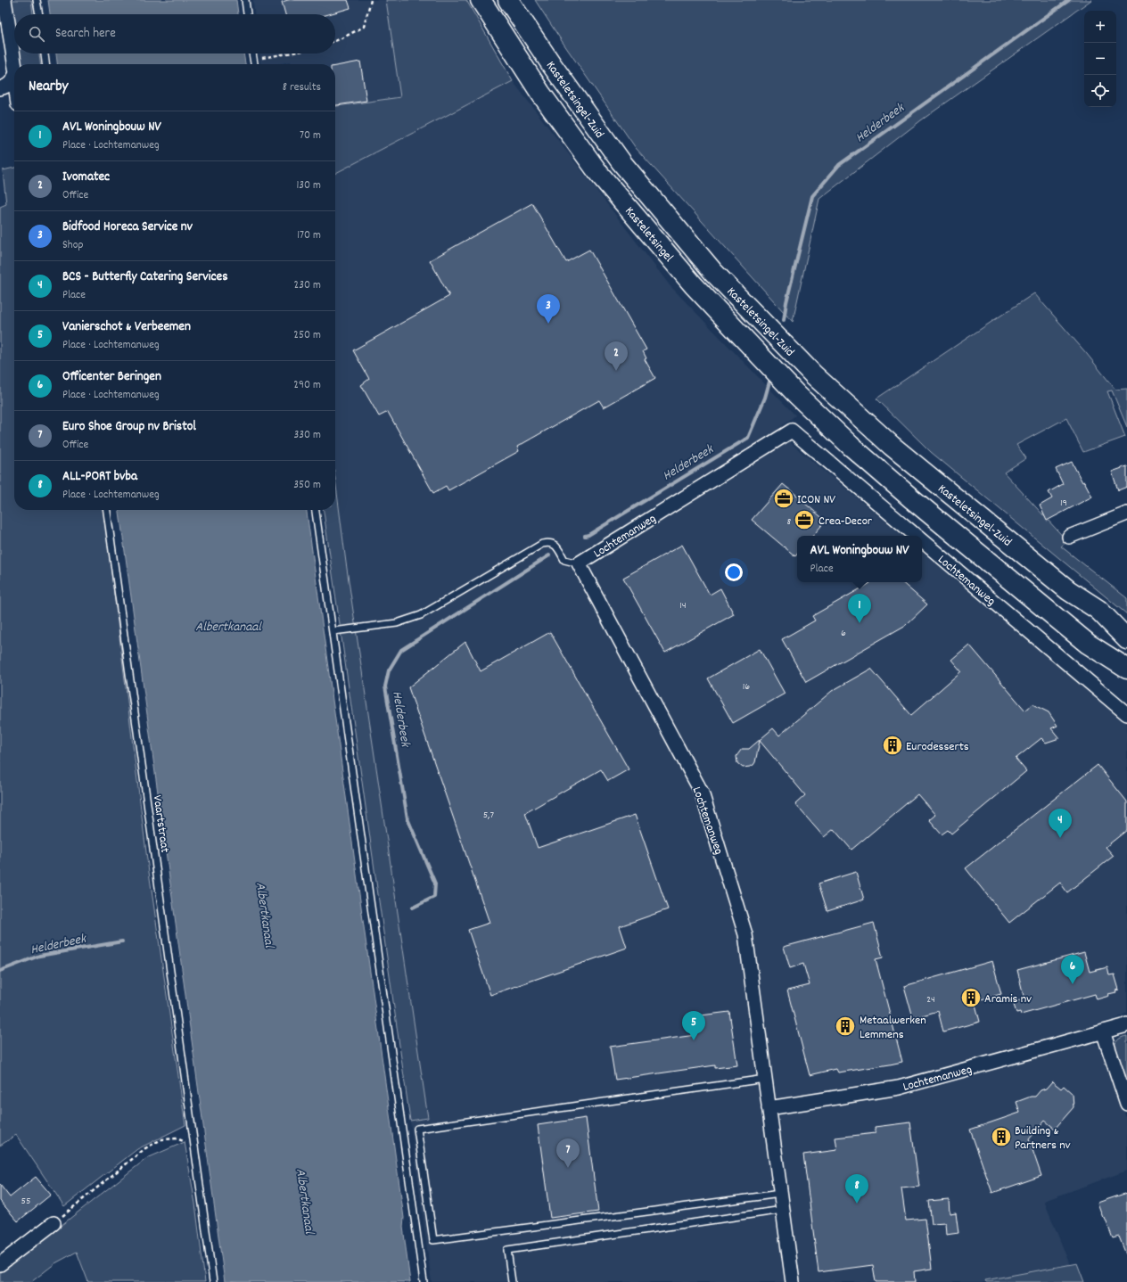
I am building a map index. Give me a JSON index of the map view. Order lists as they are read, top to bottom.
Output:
{
  "streets": {
    "main road": ["Kasteletsingel-Zuid", "Kasteletsingel"],
    "street": ["Lochtemanweg"],
    "lane": ["Vaartstraat"]
  },
  "crossings": [
    ["Kasteletsingel-Zuid", "Kasteletsingel"]
  ],
  "water": ["Helderbeek", "Albertkanaal"],
  "places": {
    "office": ["ICON NV", "Crea-Decor"],
    "building": [
      "Eurodesserts",
      "Aramis nv",
      "Metaalwerken Lemmens",
      "Building & Partners nv"
    ]
  },
  "house_numbers": [
    "19",
    "8",
    "14",
    "6",
    "16",
    "5,7",
    "24",
    "55"
  ],
  "page": {
    "map_buttons": ["+", "−"],
    "search": "Search here",
    "heading": ["Nearby", "8 results"],
    "list": [
      {
        "mark": "1",
        "name": "AVL Woningbouw NV",
        "note": "Place · Lochtemanweg",
        "value": "70 m"
      },
      {
        "mark": "2",
        "name": "Ivomatec",
        "note": "Office",
        "value": "130 m"
      },
      {
        "mark": "3",
        "name": "Bidfood Horeca Service nv",
        "note": "Shop",
        "value": "170 m"
      },
      {
        "mark": "4",
        "name": "BCS - Butterfly Catering Services",
        "note": "Place",
        "value": "230 m"
      },
      {
        "mark": "5",
        "name": "Vanierschot & Verbeemen",
        "note": "Place · Lochtemanweg",
        "value": "250 m"
      },
      {
        "mark": "6",
        "name": "Officenter Beringen",
        "note": "Place · Lochtemanweg",
        "value": "290 m"
      },
      {
        "mark": "7",
        "name": "Euro Shoe Group nv Bristol",
        "note": "Office",
        "value": "330 m"
      },
      {
        "mark": "8",
        "name": "ALL-PORT bvba",
        "note": "Place · Lochtemanweg",
        "value": "350 m"
      }
    ],
    "pins": [
      "3",
      "2",
      "1",
      "4",
      "6",
      "5",
      "7",
      "8"
    ],
    "popup": ["AVL Woningbouw NV", "Place"]
  }
}
